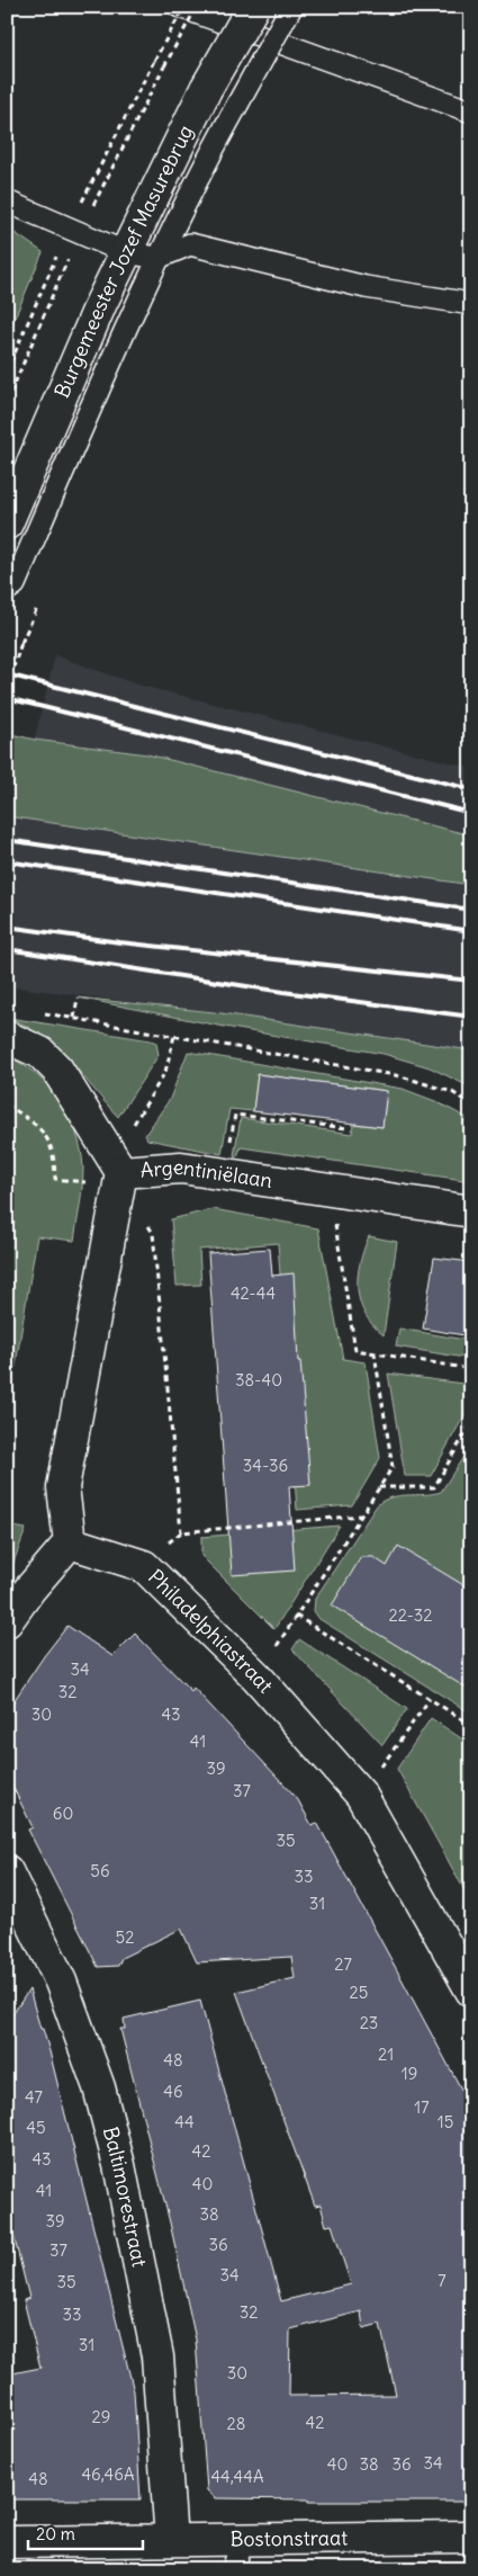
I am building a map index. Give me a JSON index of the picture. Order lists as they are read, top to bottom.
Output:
{
  "streets": {
    "street": [
      "Burgemeester Jozef Masurebrug",
      "Argentiniëlaan",
      "Philadelphiastraat",
      "Baltimorestraat",
      "Bostonstraat"
    ]
  },
  "crossings": [
    ["Baltimorestraat", "Bostonstraat"]
  ],
  "house_numbers": [
    "42-44",
    "38-40",
    "34-36",
    "22-32",
    "34",
    "32",
    "30",
    "43",
    "41",
    "39",
    "37",
    "60",
    "35",
    "56",
    "33",
    "31",
    "52",
    "27",
    "25",
    "23",
    "21",
    "48",
    "19",
    "46",
    "47",
    "17",
    "44",
    "15",
    "45",
    "42",
    "43",
    "40",
    "41",
    "38",
    "39",
    "36",
    "37",
    "34",
    "7",
    "35",
    "32",
    "33",
    "31",
    "30",
    "29",
    "42",
    "28",
    "34",
    "40",
    "38",
    "36",
    "46,46A",
    "44,44A",
    "48"
  ],
  "scale_bar": "20 m"
}
